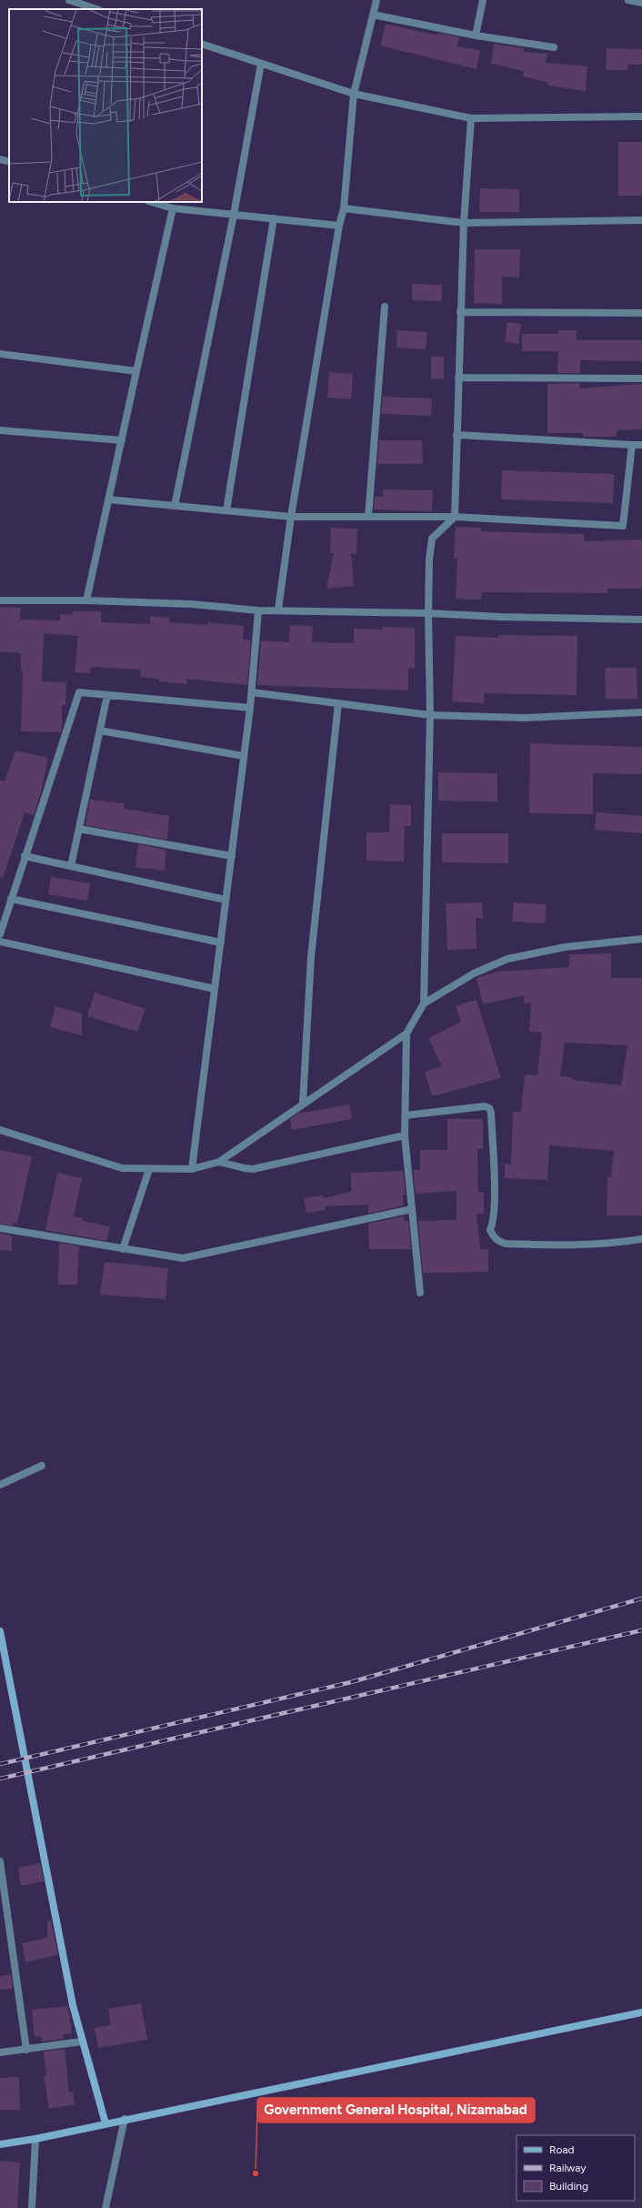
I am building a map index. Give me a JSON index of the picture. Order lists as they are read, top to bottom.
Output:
{
  "places": ["Government General Hospital, Nizamabad"],
  "legend": ["Road", "Railway", "Building"]
}
